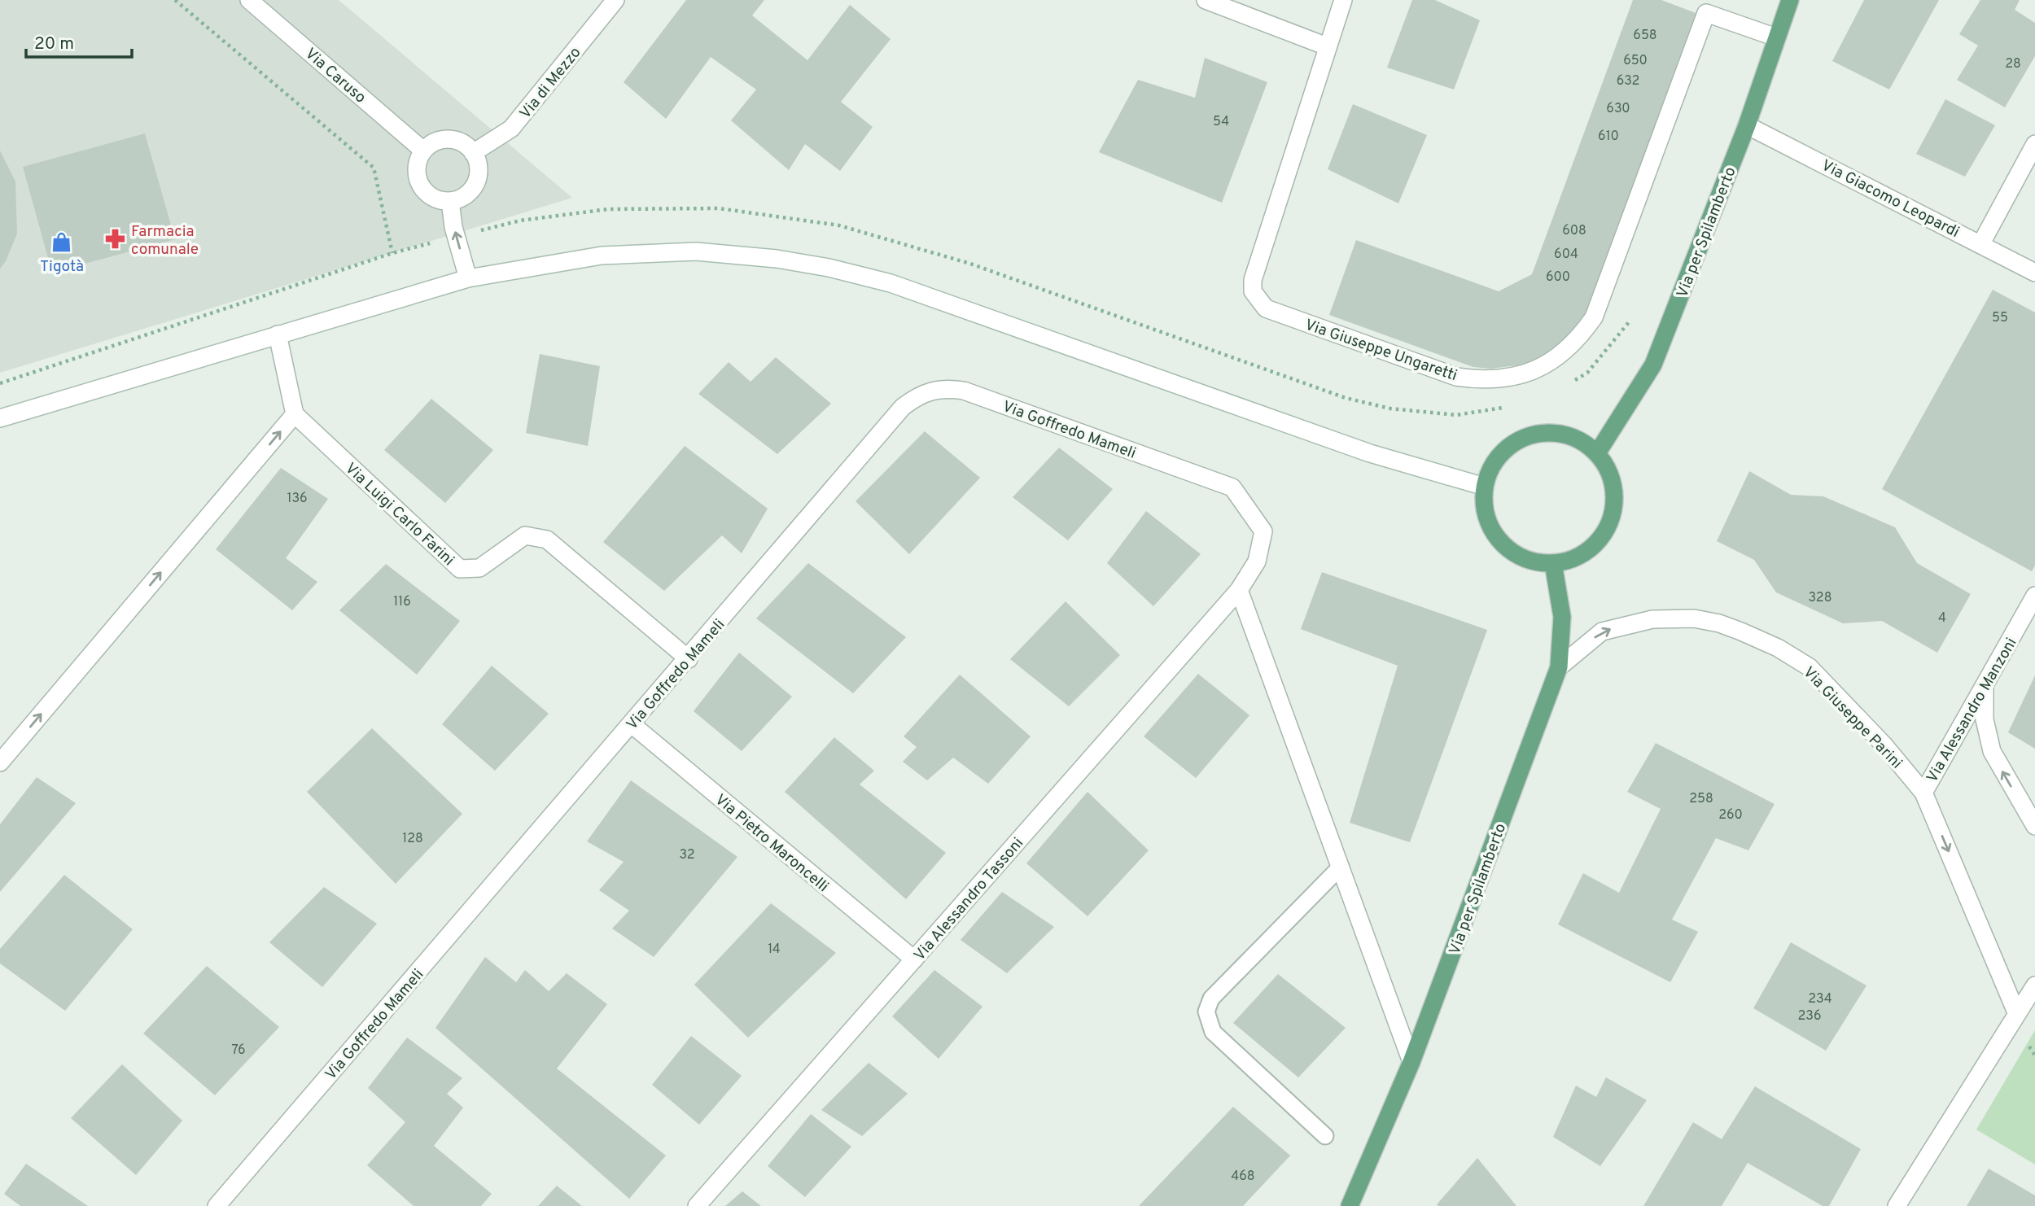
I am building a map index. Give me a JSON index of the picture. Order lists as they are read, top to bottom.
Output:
{
  "streets": {
    "main road": ["Via per Spilamberto"],
    "street": [
      "Via Caruso",
      "Via di Mezzo",
      "Via Giacomo Leopardi",
      "Via Giuseppe Ungaretti",
      "Via Goffredo Mameli",
      "Via Luigi Carlo Farini",
      "Via Alessandro Manzoni",
      "Via Giuseppe Parini",
      "Via Pietro Maroncelli",
      "Via Alessandro Tassoni"
    ]
  },
  "crossings": [
    ["Via Caruso", "Via di Mezzo"],
    ["Via Giacomo Leopardi", "Via per Spilamberto"],
    ["Via per Spilamberto", "Via Giuseppe Ungaretti"],
    ["Via per Spilamberto", "Via Giuseppe Parini"],
    ["Via Goffredo Mameli", "Via Luigi Carlo Farini"],
    ["Via Goffredo Mameli", "Via Pietro Maroncelli"],
    ["Via Goffredo Mameli", "Via Alessandro Tassoni"],
    ["Via Alessandro Manzoni", "Via Giuseppe Parini"],
    ["Via Pietro Maroncelli", "Via Alessandro Tassoni"]
  ],
  "one_way": ["Via Giuseppe Parini"],
  "places": {
    "pharmacy": ["Farmacia comunale"],
    "shop": ["Tigotà"]
  },
  "house_numbers": [
    "658",
    "650",
    "28",
    "632",
    "630",
    "54",
    "610",
    "608",
    "604",
    "600",
    "55",
    "136",
    "328",
    "116",
    "4",
    "258",
    "260",
    "128",
    "32",
    "14",
    "234",
    "236",
    "76",
    "468"
  ],
  "scale_bar": "20 m"
}
